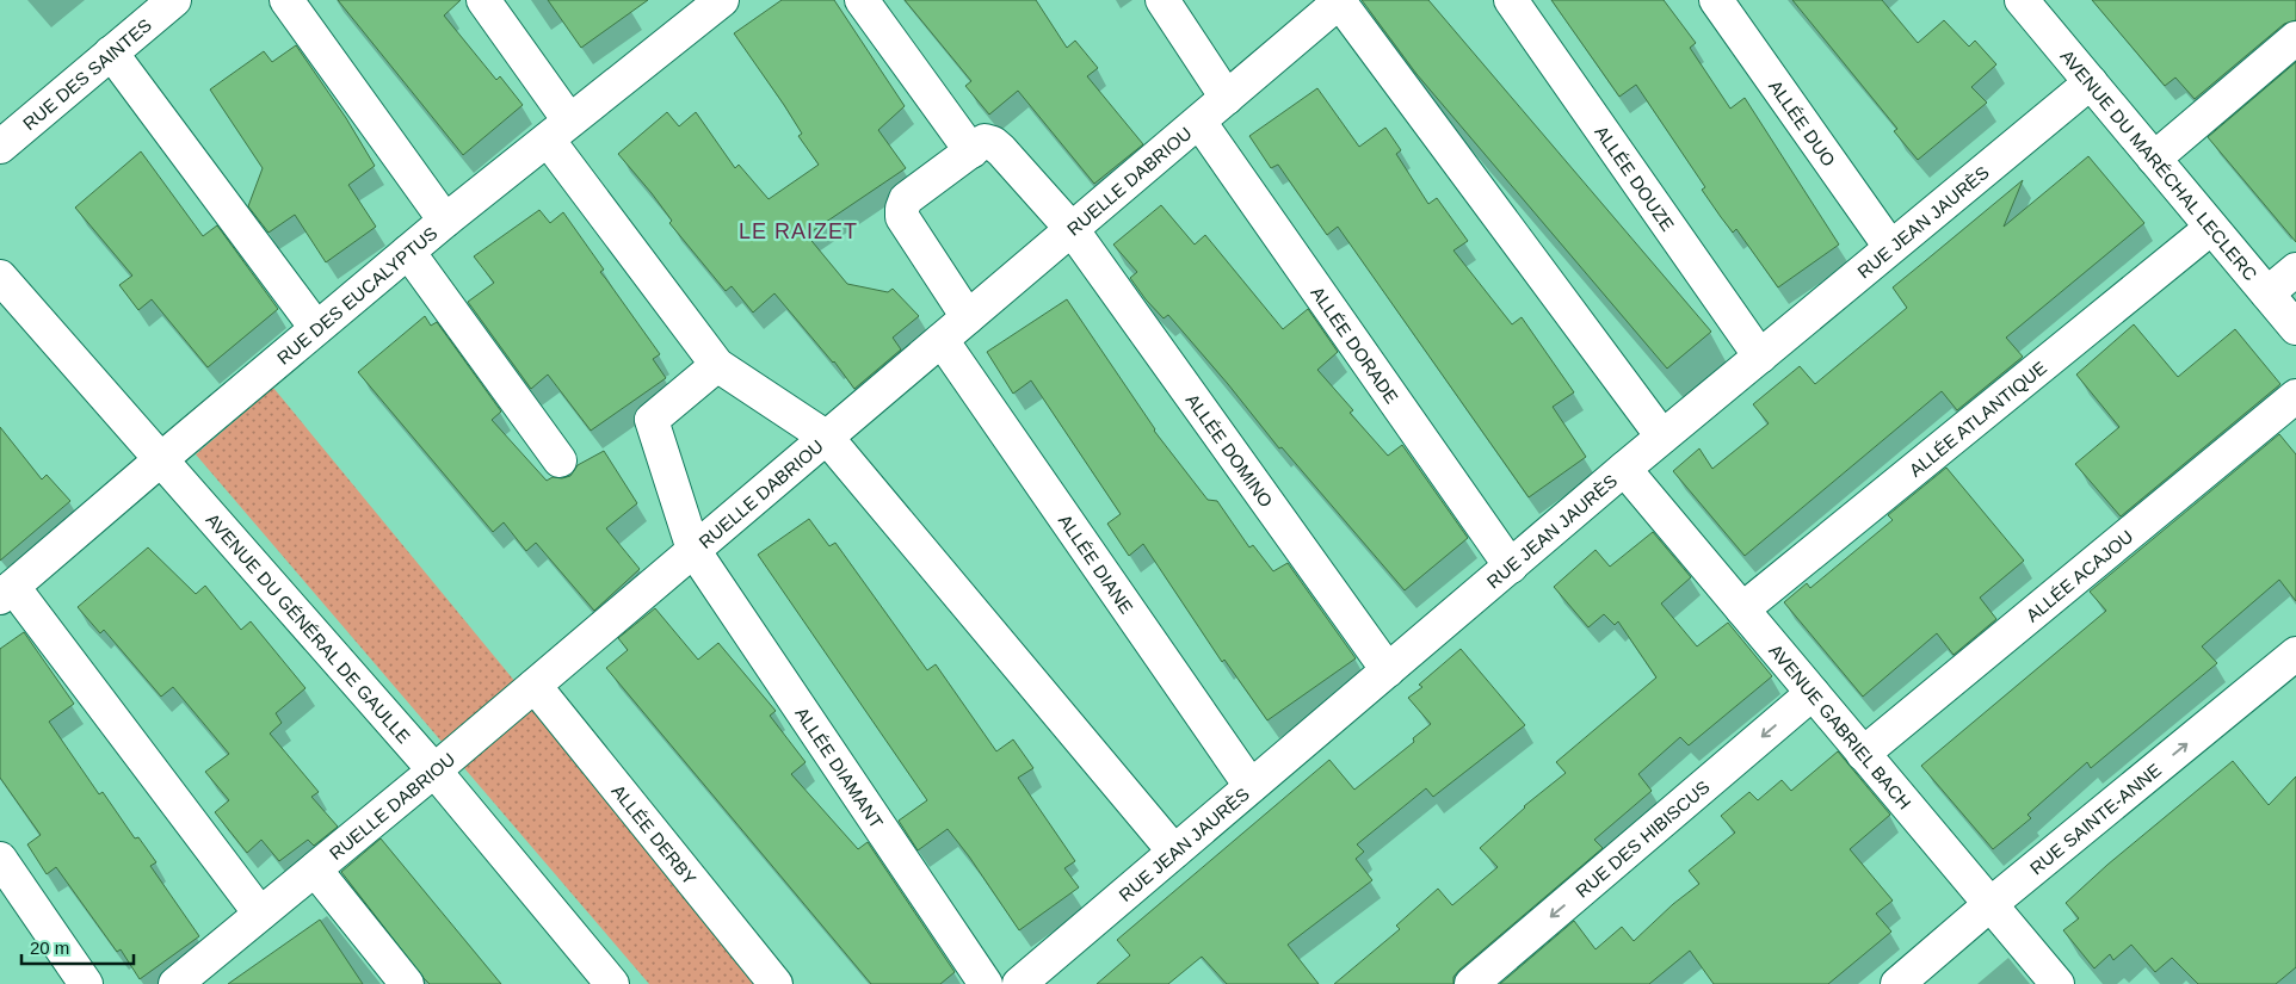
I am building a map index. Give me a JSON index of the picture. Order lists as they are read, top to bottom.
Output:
{
  "streets": {
    "street": [
      "RUE DES SAINTES",
      "ALLÉE DUO",
      "AVENUE DU MARÉCHAL LECLERC",
      "ALLÉE DOUZE",
      "RUELLE DABRIOU",
      "RUE JEAN JAURÈS",
      "RUE DES EUCALYPTUS",
      "ALLÉE DORADE",
      "ALLÉE ATLANTIQUE",
      "ALLÉE DOMINO",
      "ALLÉE DIANE",
      "ALLÉE ACAJOU",
      "AVENUE DU GÉNÉRAL DE GAULLE",
      "AVENUE GABRIEL BACH",
      "ALLÉE DIAMANT",
      "RUE SAINTE-ANNE",
      "ALLÉE DERBY",
      "RUE DES HIBISCUS"
    ]
  },
  "crossings": [
    ["ALLÉE DUO", "RUE JEAN JAURÈS"],
    ["AVENUE DU MARÉCHAL LECLERC", "RUE JEAN JAURÈS"],
    ["AVENUE DU MARÉCHAL LECLERC", "ALLÉE ATLANTIQUE"],
    ["ALLÉE DOUZE", "RUE JEAN JAURÈS"],
    ["RUELLE DABRIOU", "ALLÉE DORADE"],
    ["RUELLE DABRIOU", "ALLÉE DOMINO"],
    ["RUELLE DABRIOU", "ALLÉE DIANE"],
    ["RUELLE DABRIOU", "AVENUE DU GÉNÉRAL DE GAULLE"],
    ["RUELLE DABRIOU", "ALLÉE DIAMANT"],
    ["RUELLE DABRIOU", "ALLÉE DERBY"],
    ["RUE JEAN JAURÈS", "ALLÉE DORADE"],
    ["RUE JEAN JAURÈS", "ALLÉE DOMINO"],
    ["RUE JEAN JAURÈS", "ALLÉE DIANE"],
    ["RUE JEAN JAURÈS", "AVENUE GABRIEL BACH"],
    ["RUE DES EUCALYPTUS", "AVENUE DU GÉNÉRAL DE GAULLE"],
    ["ALLÉE ATLANTIQUE", "AVENUE GABRIEL BACH"],
    ["ALLÉE ACAJOU", "AVENUE GABRIEL BACH"],
    ["AVENUE GABRIEL BACH", "RUE SAINTE-ANNE"],
    ["AVENUE GABRIEL BACH", "RUE DES HIBISCUS"]
  ],
  "one_way": ["RUE SAINTE-ANNE", "RUE DES HIBISCUS"],
  "districts": ["LE RAIZET"],
  "scale_bar": "20 m"
}
